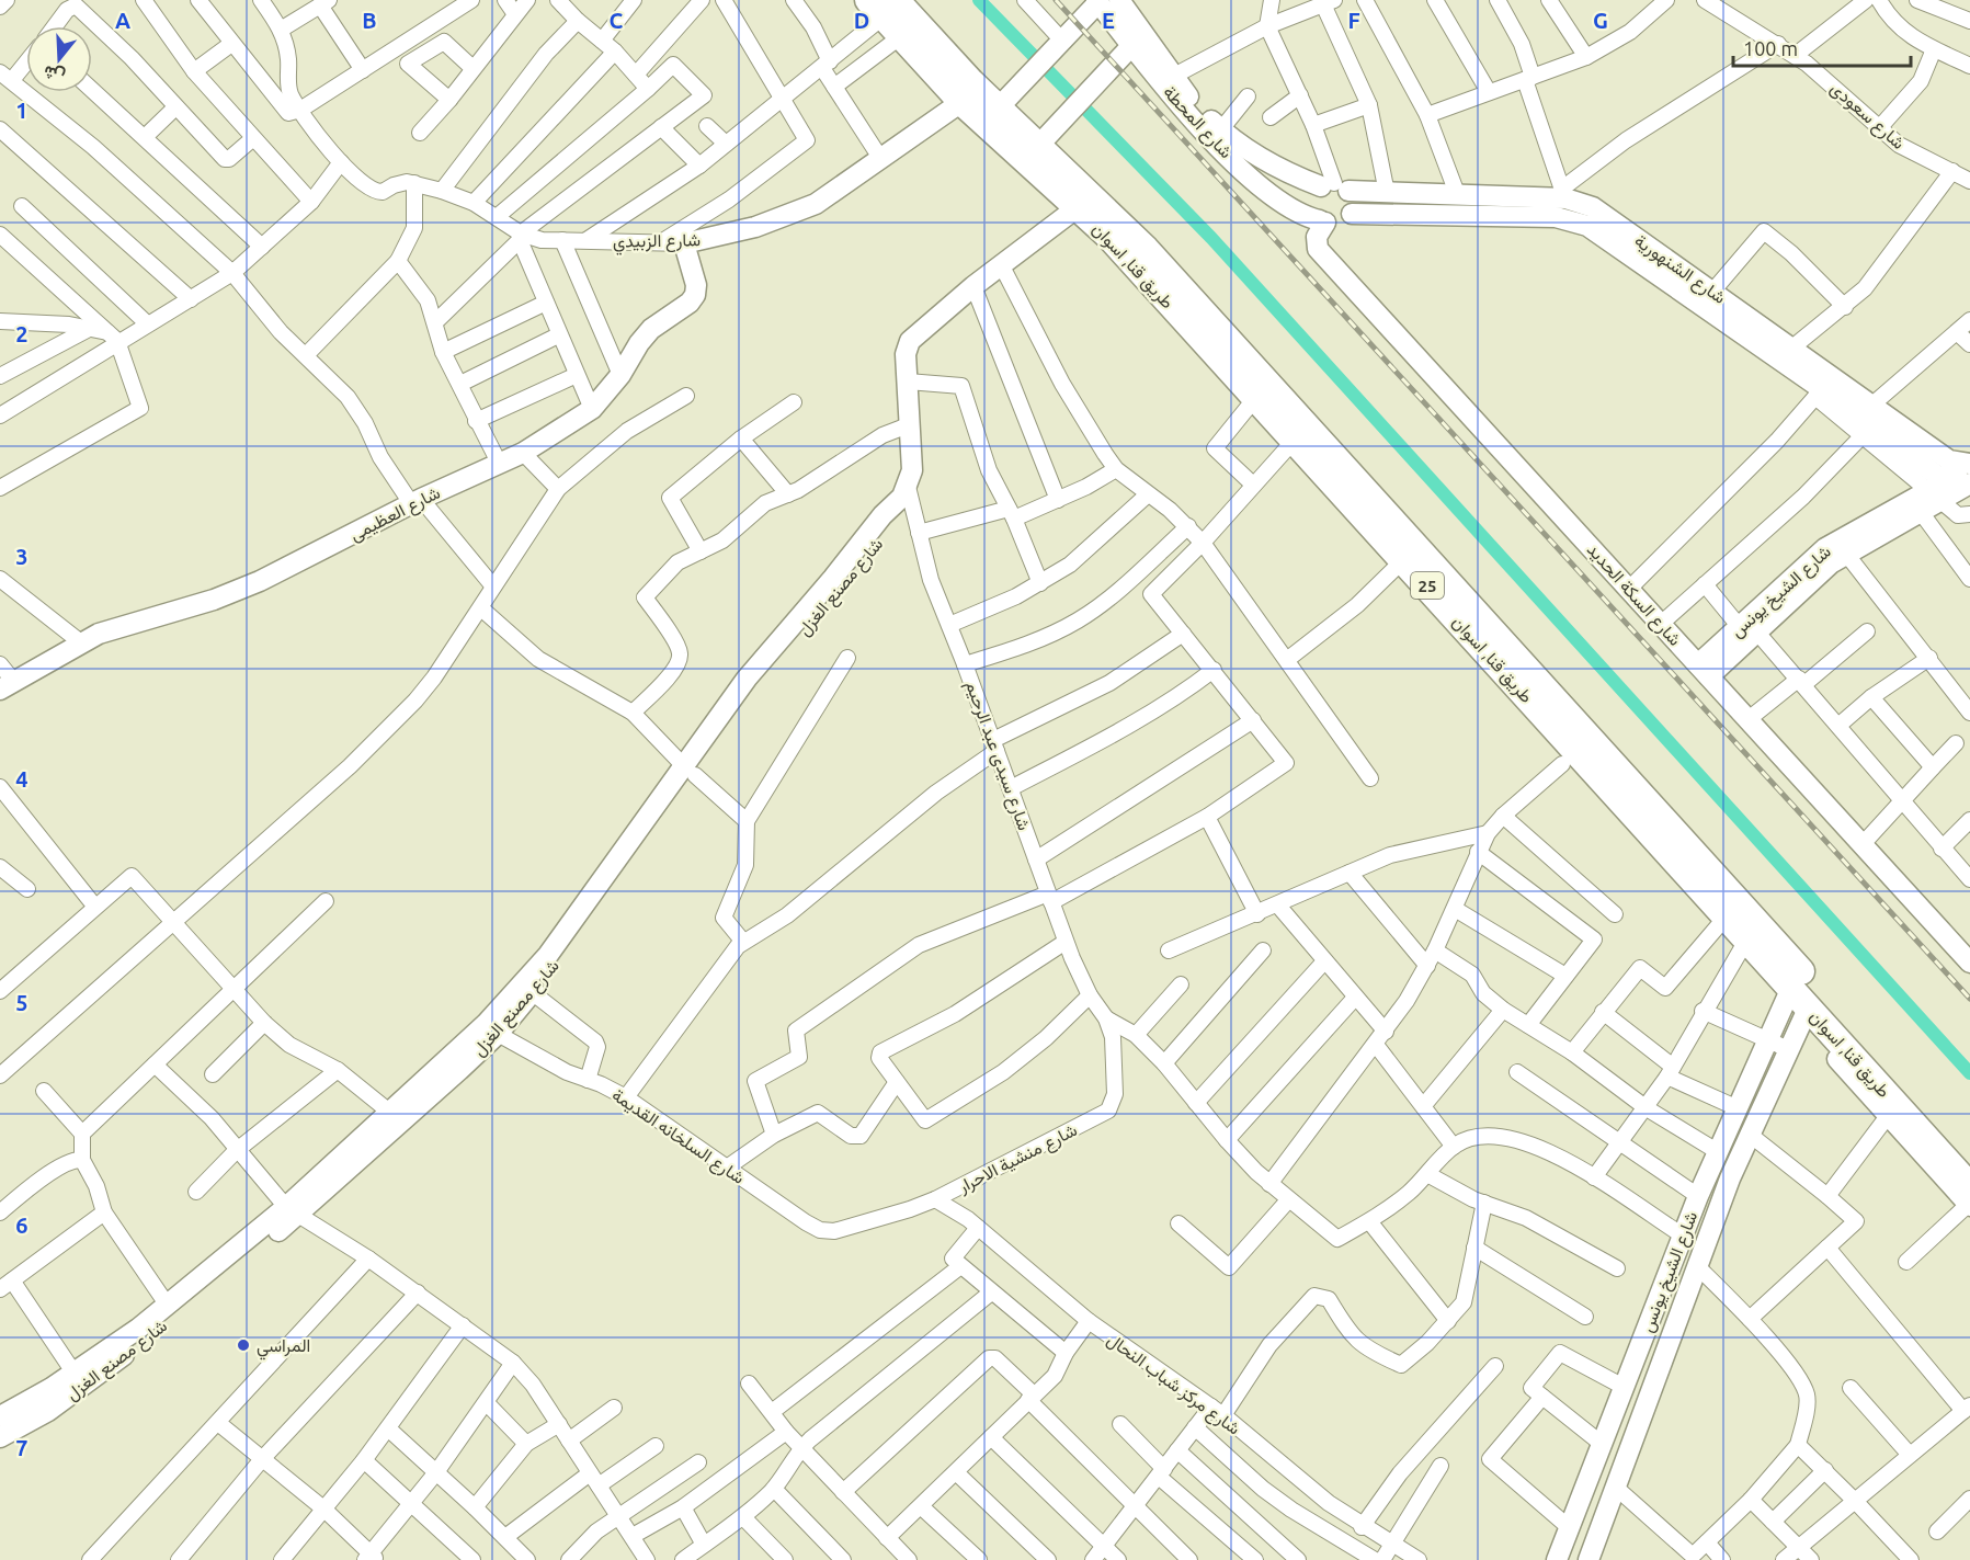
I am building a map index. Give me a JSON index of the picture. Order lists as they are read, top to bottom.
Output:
{
  "streets": {
    "highway": ["طريق قنا, اسوان", "25"],
    "street": [
      "شارع سعودى",
      "شارع المحطة",
      "شارع الزبيدي",
      "شارع الشنهورية",
      "شارع العظيمى",
      "شارع مصنع الغزل",
      "شارع الشيخ يونس",
      "شارع السكة الحديد",
      "شارع سيدى عبد الرحيم",
      "شارع السلخانه القديمة",
      "شارع منشية الاحرار",
      "شارع مركز شباب النحال"
    ]
  },
  "crossings": [
    ["شارع المحطة", "شارع الشنهورية"],
    ["شارع المحطة", "شارع السكة الحديد"],
    ["شارع الزبيدي", "طريق قنا, اسوان"],
    ["شارع الزبيدي", "شارع العظيمى"],
    ["طريق قنا, اسوان", "شارع مصنع الغزل"],
    ["طريق قنا, اسوان", "شارع الشيخ يونس"],
    ["شارع الشنهورية", "شارع الشيخ يونس"],
    ["شارع الشنهورية", "شارع السكة الحديد"],
    ["شارع مصنع الغزل", "شارع سيدى عبد الرحيم"],
    ["شارع مصنع الغزل", "شارع السلخانه القديمة"],
    ["شارع الشيخ يونس", "شارع السكة الحديد"],
    ["شارع سيدى عبد الرحيم", "شارع منشية الاحرار"],
    ["شارع السلخانه القديمة", "شارع منشية الاحرار"],
    ["شارع منشية الاحرار", "شارع مركز شباب النحال"]
  ],
  "places": ["المراسي"],
  "scale_bar": "100 m",
  "north": "bottom",
  "grid": {
    "columns": [
      "A",
      "B",
      "C",
      "D",
      "E",
      "F",
      "G"
    ],
    "rows": [
      "1",
      "2",
      "3",
      "4",
      "5",
      "6",
      "7"
    ]
  }
}
